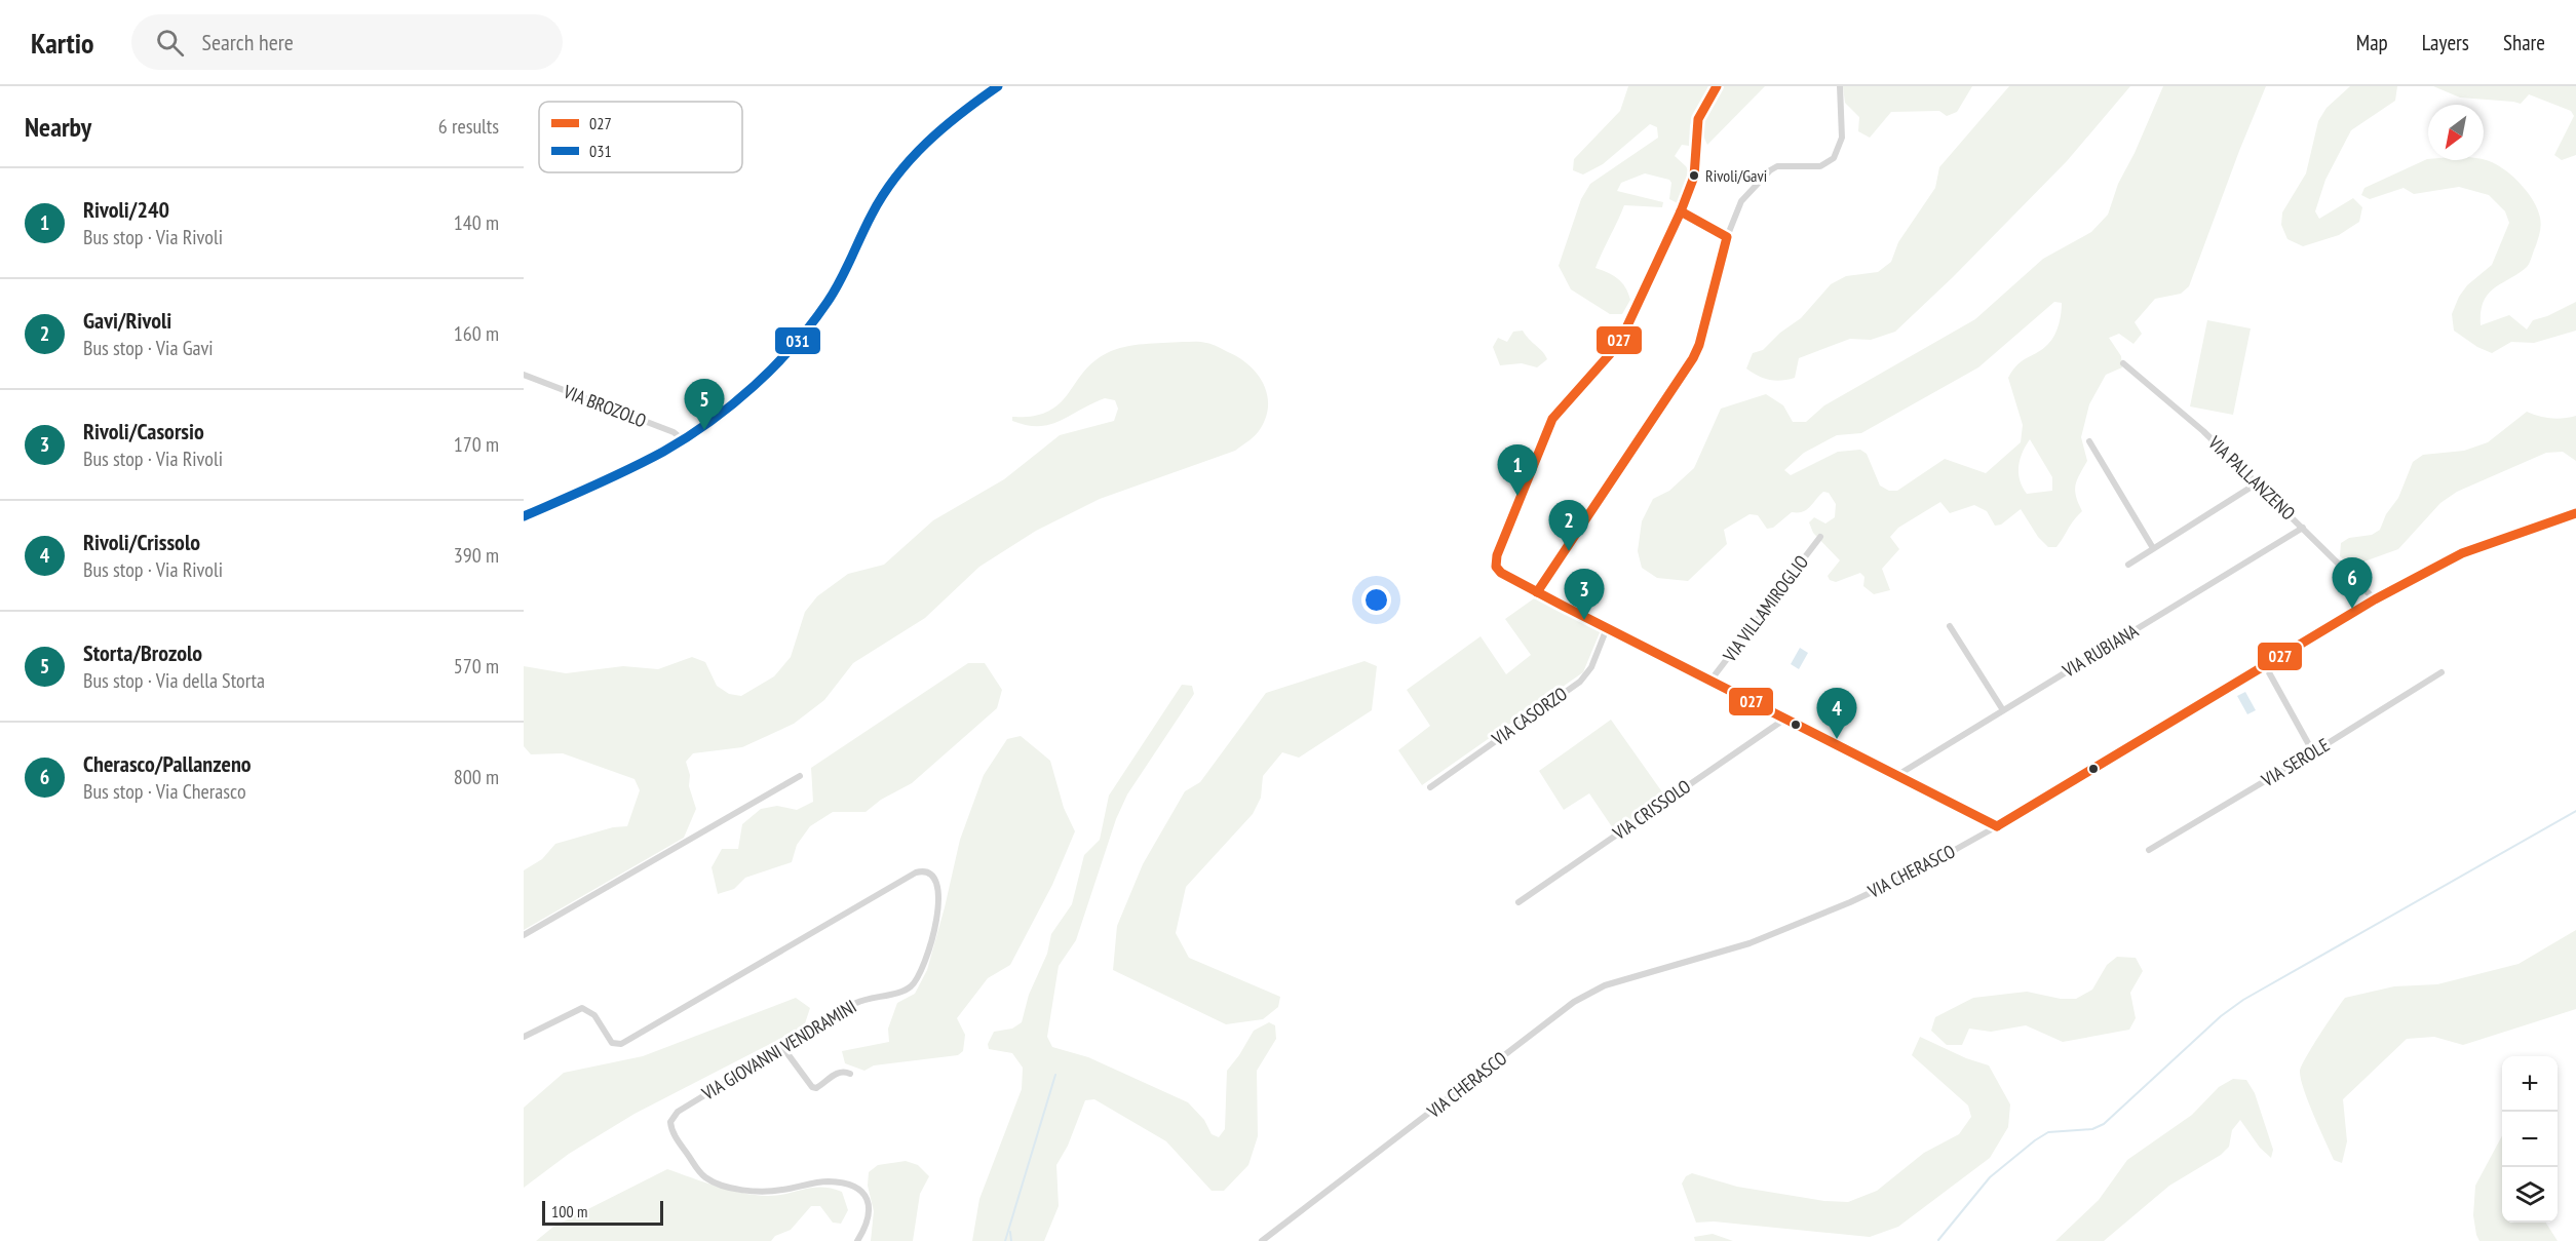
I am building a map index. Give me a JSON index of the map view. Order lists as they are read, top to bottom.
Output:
{
  "streets": {
    "street": [
      "VIA BROZOLO",
      "VIA PALLANZENO",
      "VIA VILLAMIROGLIO",
      "VIA RUBIANA",
      "VIA CASORZO",
      "VIA SEROLE",
      "VIA CRISSOLO",
      "VIA CHERASCO",
      "VIA GIOVANNI VENDRAMINI"
    ]
  },
  "crossings": [
    ["VIA PALLANZENO", "VIA RUBIANA"],
    ["VIA PALLANZENO", "VIA CHERASCO"]
  ],
  "places": ["Rivoli/Gavi"],
  "lines": ["transit line 027", "transit line 031"],
  "legend": ["027", "031"],
  "scale_bar": "100 m",
  "north": "bottom left",
  "page": {
    "header": "Kartio",
    "search": "Search here",
    "nav": ["Map", "Layers", "Share"],
    "heading": ["Nearby", "6 results"],
    "list": [
      {
        "mark": "1",
        "name": "Rivoli/240",
        "note": "Bus stop · Via Rivoli",
        "value": "140 m"
      },
      {
        "mark": "2",
        "name": "Gavi/Rivoli",
        "note": "Bus stop · Via Gavi",
        "value": "160 m"
      },
      {
        "mark": "3",
        "name": "Rivoli/Casorsio",
        "note": "Bus stop · Via Rivoli",
        "value": "170 m"
      },
      {
        "mark": "4",
        "name": "Rivoli/Crissolo",
        "note": "Bus stop · Via Rivoli",
        "value": "390 m"
      },
      {
        "mark": "5",
        "name": "Storta/Brozolo",
        "note": "Bus stop · Via della Storta",
        "value": "570 m"
      },
      {
        "mark": "6",
        "name": "Cherasco/Pallanzeno",
        "note": "Bus stop · Via Cherasco",
        "value": "800 m"
      }
    ],
    "pins": [
      "5",
      "1",
      "2",
      "6",
      "3",
      "4"
    ],
    "map_buttons": ["+", "−"],
    "scale": "100 m"
  }
}
